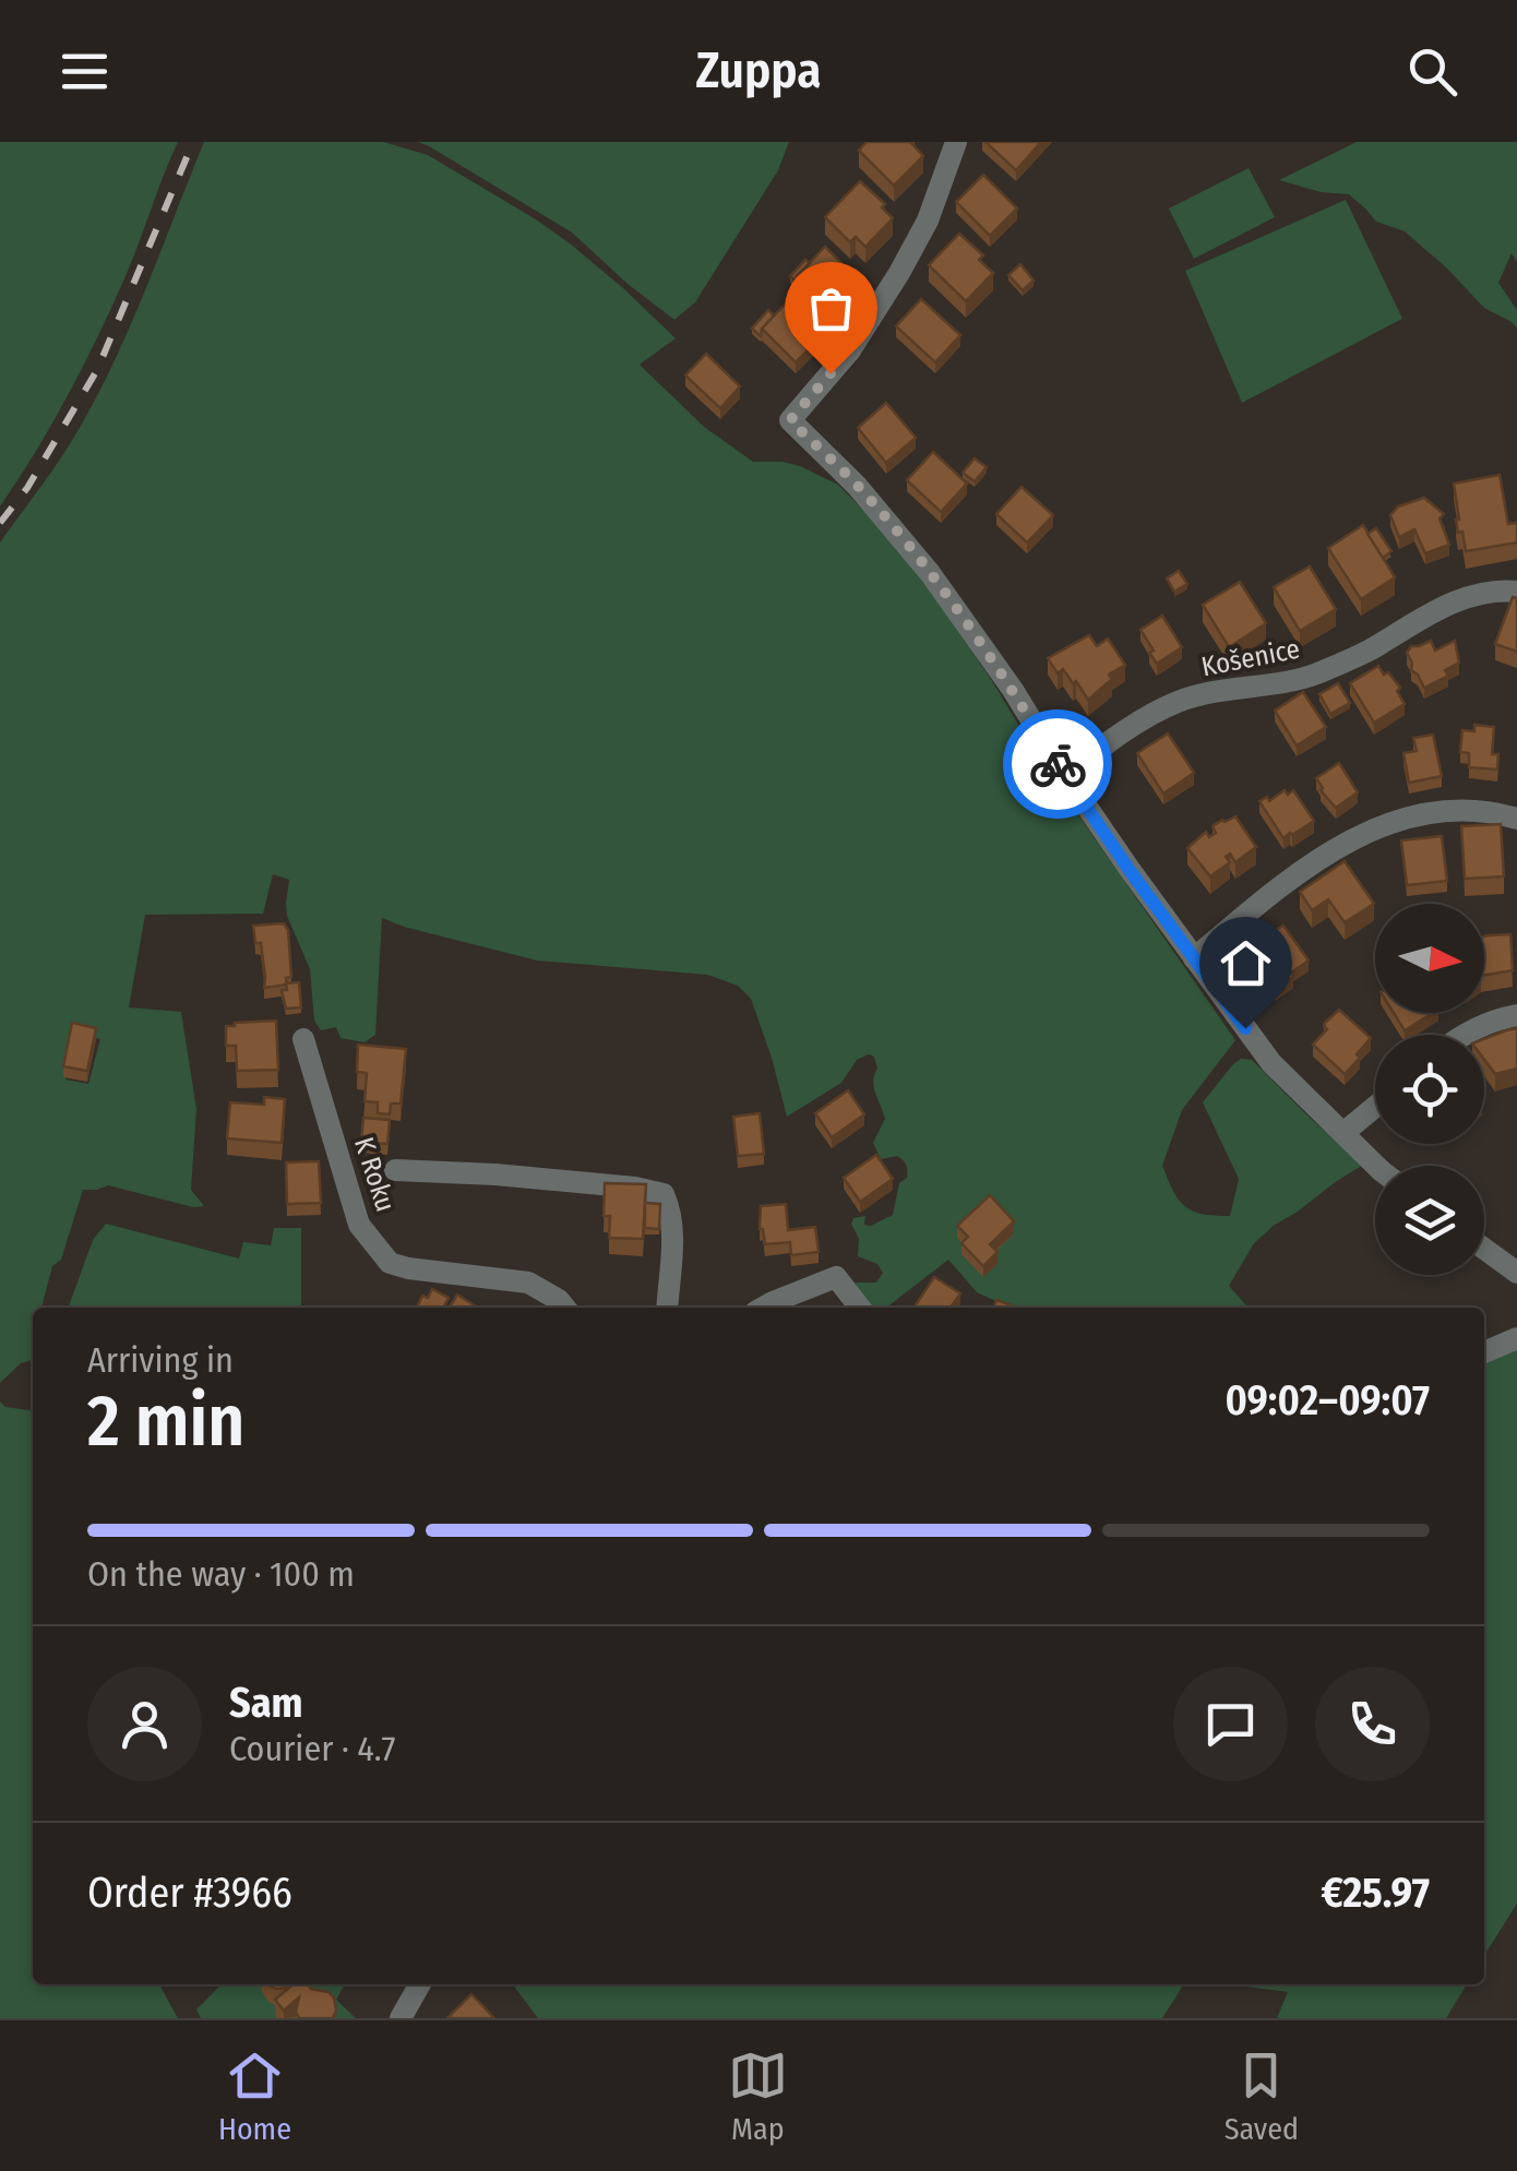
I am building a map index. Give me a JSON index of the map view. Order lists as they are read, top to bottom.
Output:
{
  "streets": {
    "street": ["Košenice", "K Roku"]
  },
  "north": "right",
  "page": {
    "header": "Zuppa",
    "heading": ["2 min", "Arriving in", "09:02–09:07"],
    "panel": [
      "Sam",
      "Courier · 4.7",
      "Order #3966",
      "€25.97"
    ],
    "bar": "On the way · 100 m",
    "tabs": ["Home", "Map", "Saved"]
  }
}
